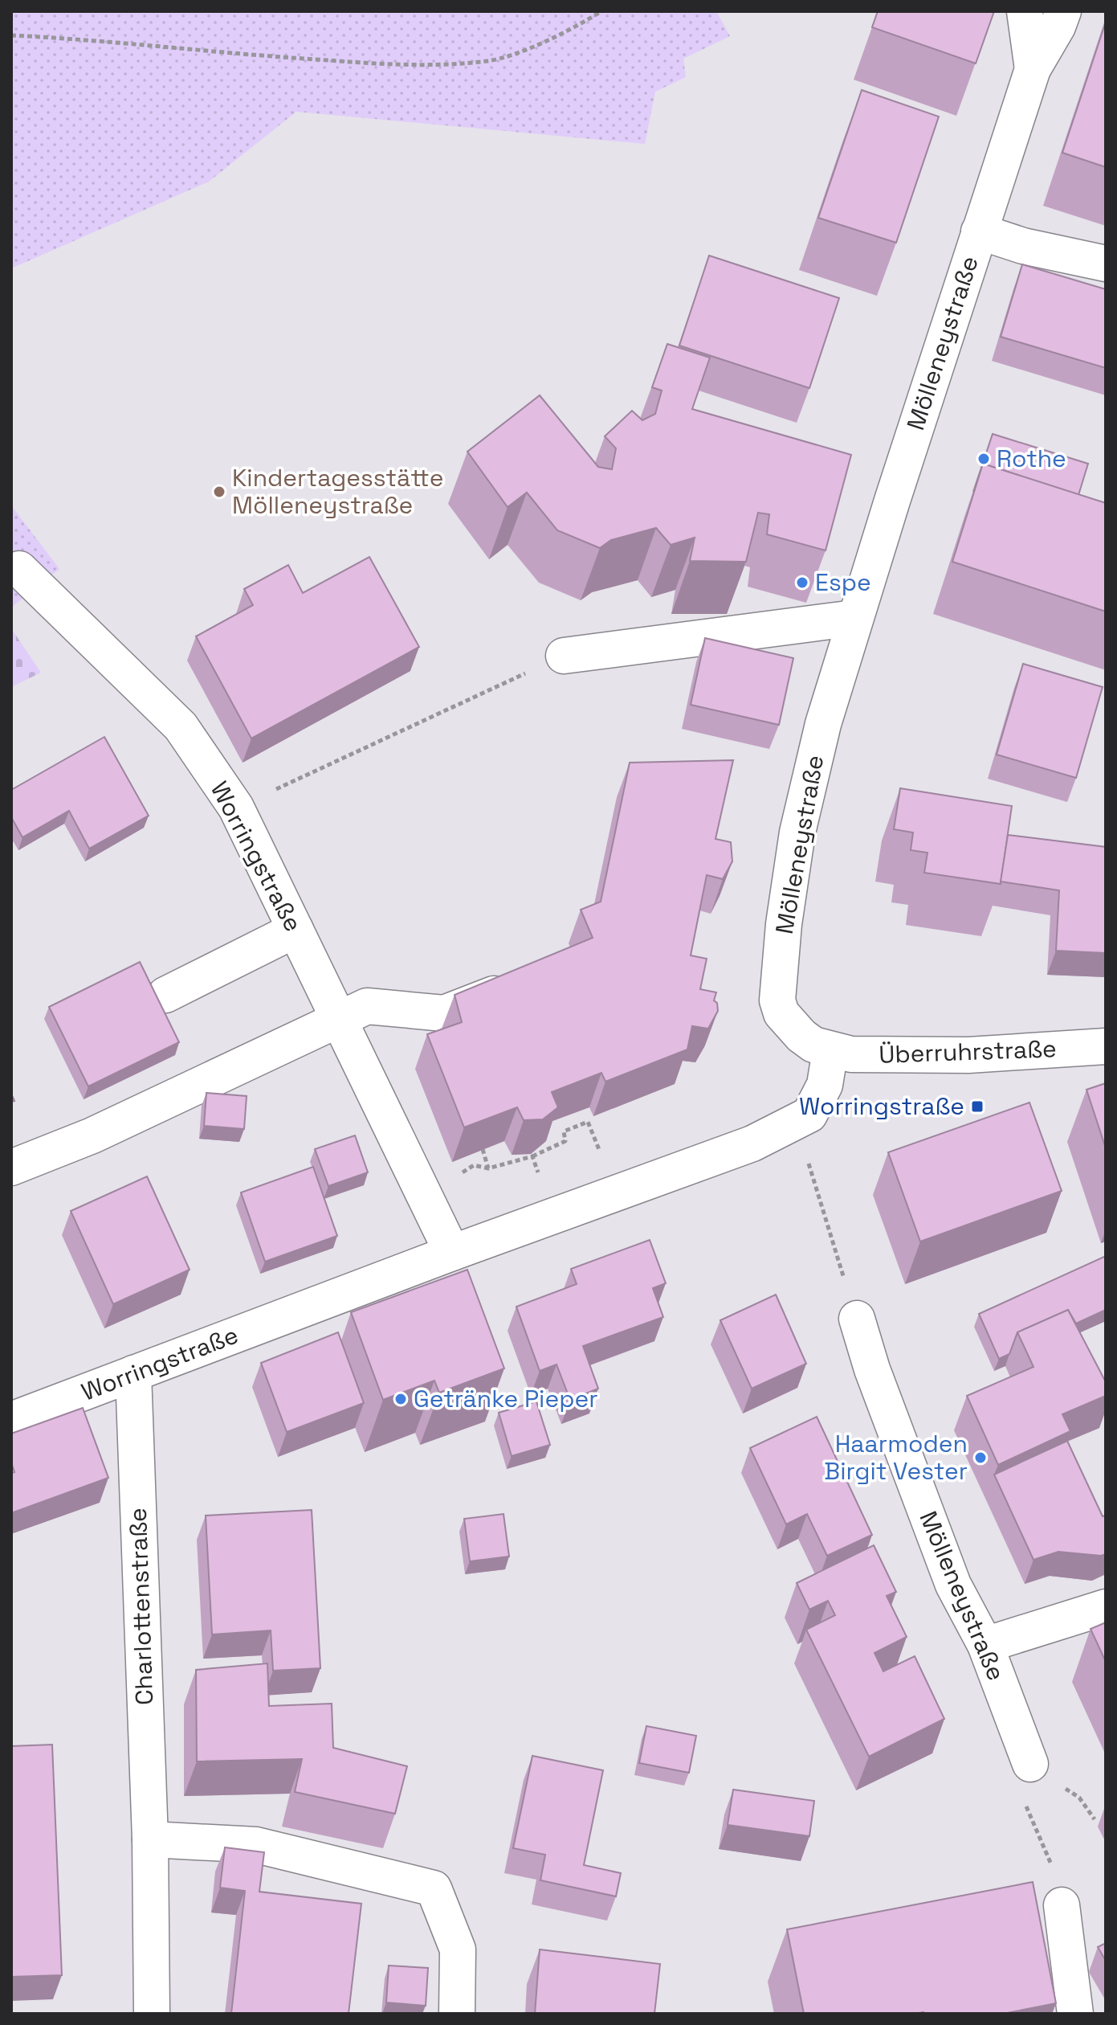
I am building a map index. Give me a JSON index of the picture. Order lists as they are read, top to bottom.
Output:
{
  "streets": {
    "street": [
      "Mölleneystraße",
      "Worringstraße",
      "Überruhrstraße",
      "Charlottenstraße"
    ]
  },
  "crossings": [
    ["Mölleneystraße", "Worringstraße"],
    ["Mölleneystraße", "Überruhrstraße"],
    ["Worringstraße", "Überruhrstraße"],
    ["Worringstraße", "Charlottenstraße"]
  ],
  "places": {
    "other": [
      "Rothe",
      "Kindertagesstätte Mölleneystraße",
      "Espe",
      "Getränke Pieper",
      "Haarmoden Birgit Vester"
    ],
    "transit": ["Worringstraße"]
  }
}
